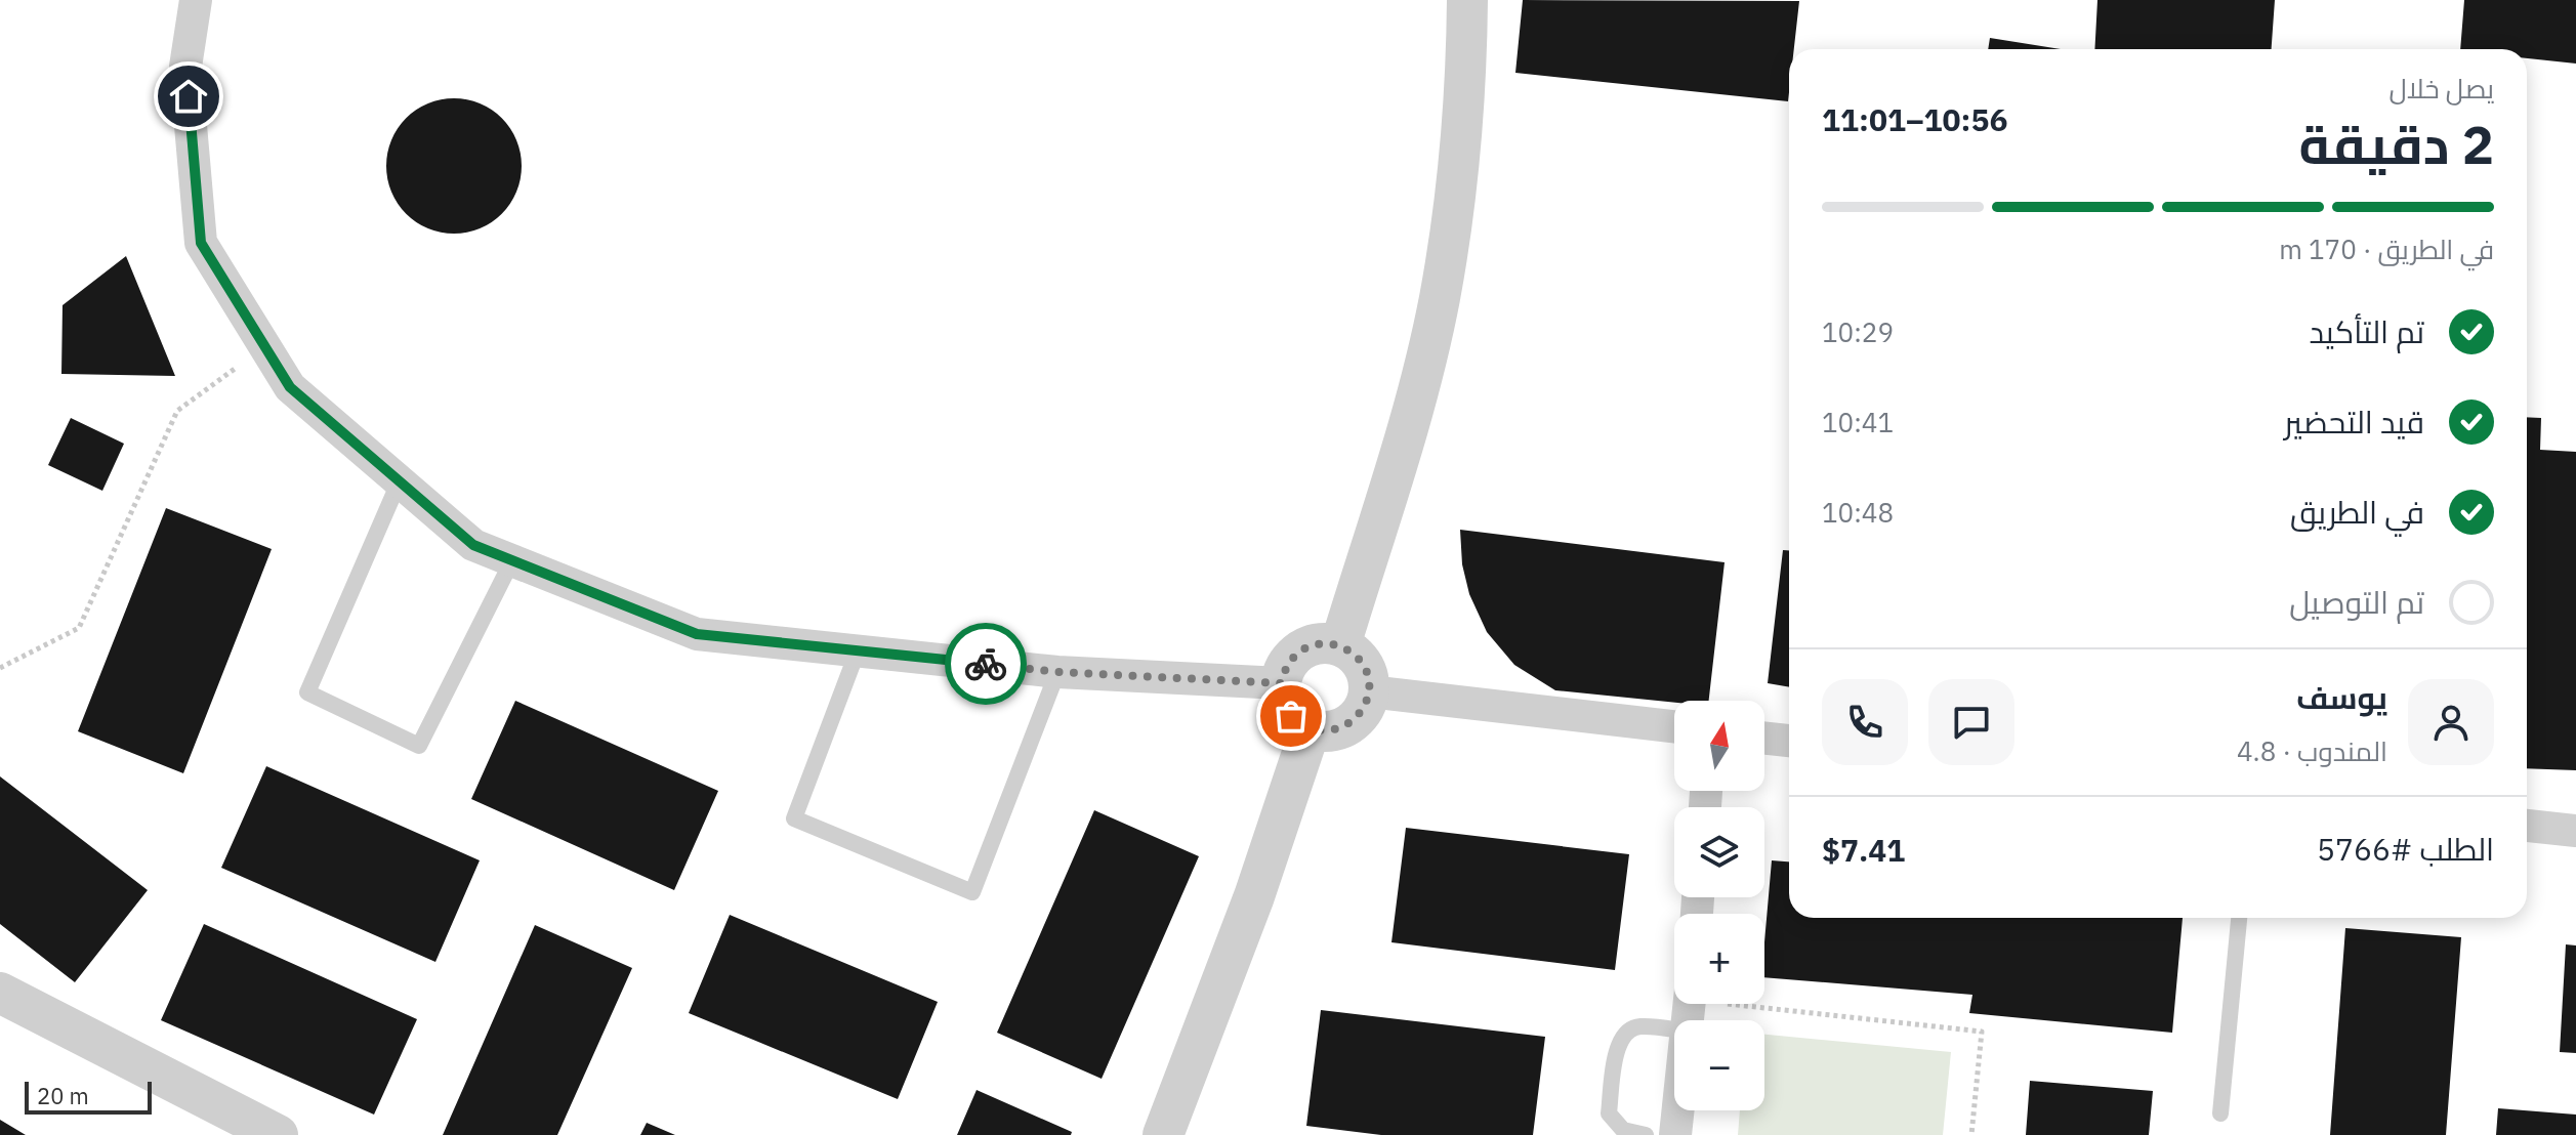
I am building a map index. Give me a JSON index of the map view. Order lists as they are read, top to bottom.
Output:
{
  "scale_bar": "20 m",
  "north": "top",
  "page": {
    "heading": ["2 دقيقة", "يصل خلال", "10:56–11:01"],
    "panel": [
      "يوسف",
      "المندوب · 4.8",
      "الطلب #5766",
      "$7.41"
    ],
    "bar": "في الطريق · 170 m",
    "list": [
      ["تم التأكيد", "10:29"],
      ["قيد التحضير", "10:41"],
      ["في الطريق", "10:48"],
      "تم التوصيل"
    ],
    "map_buttons": ["+", "−"],
    "scale": "20 m"
  }
}
